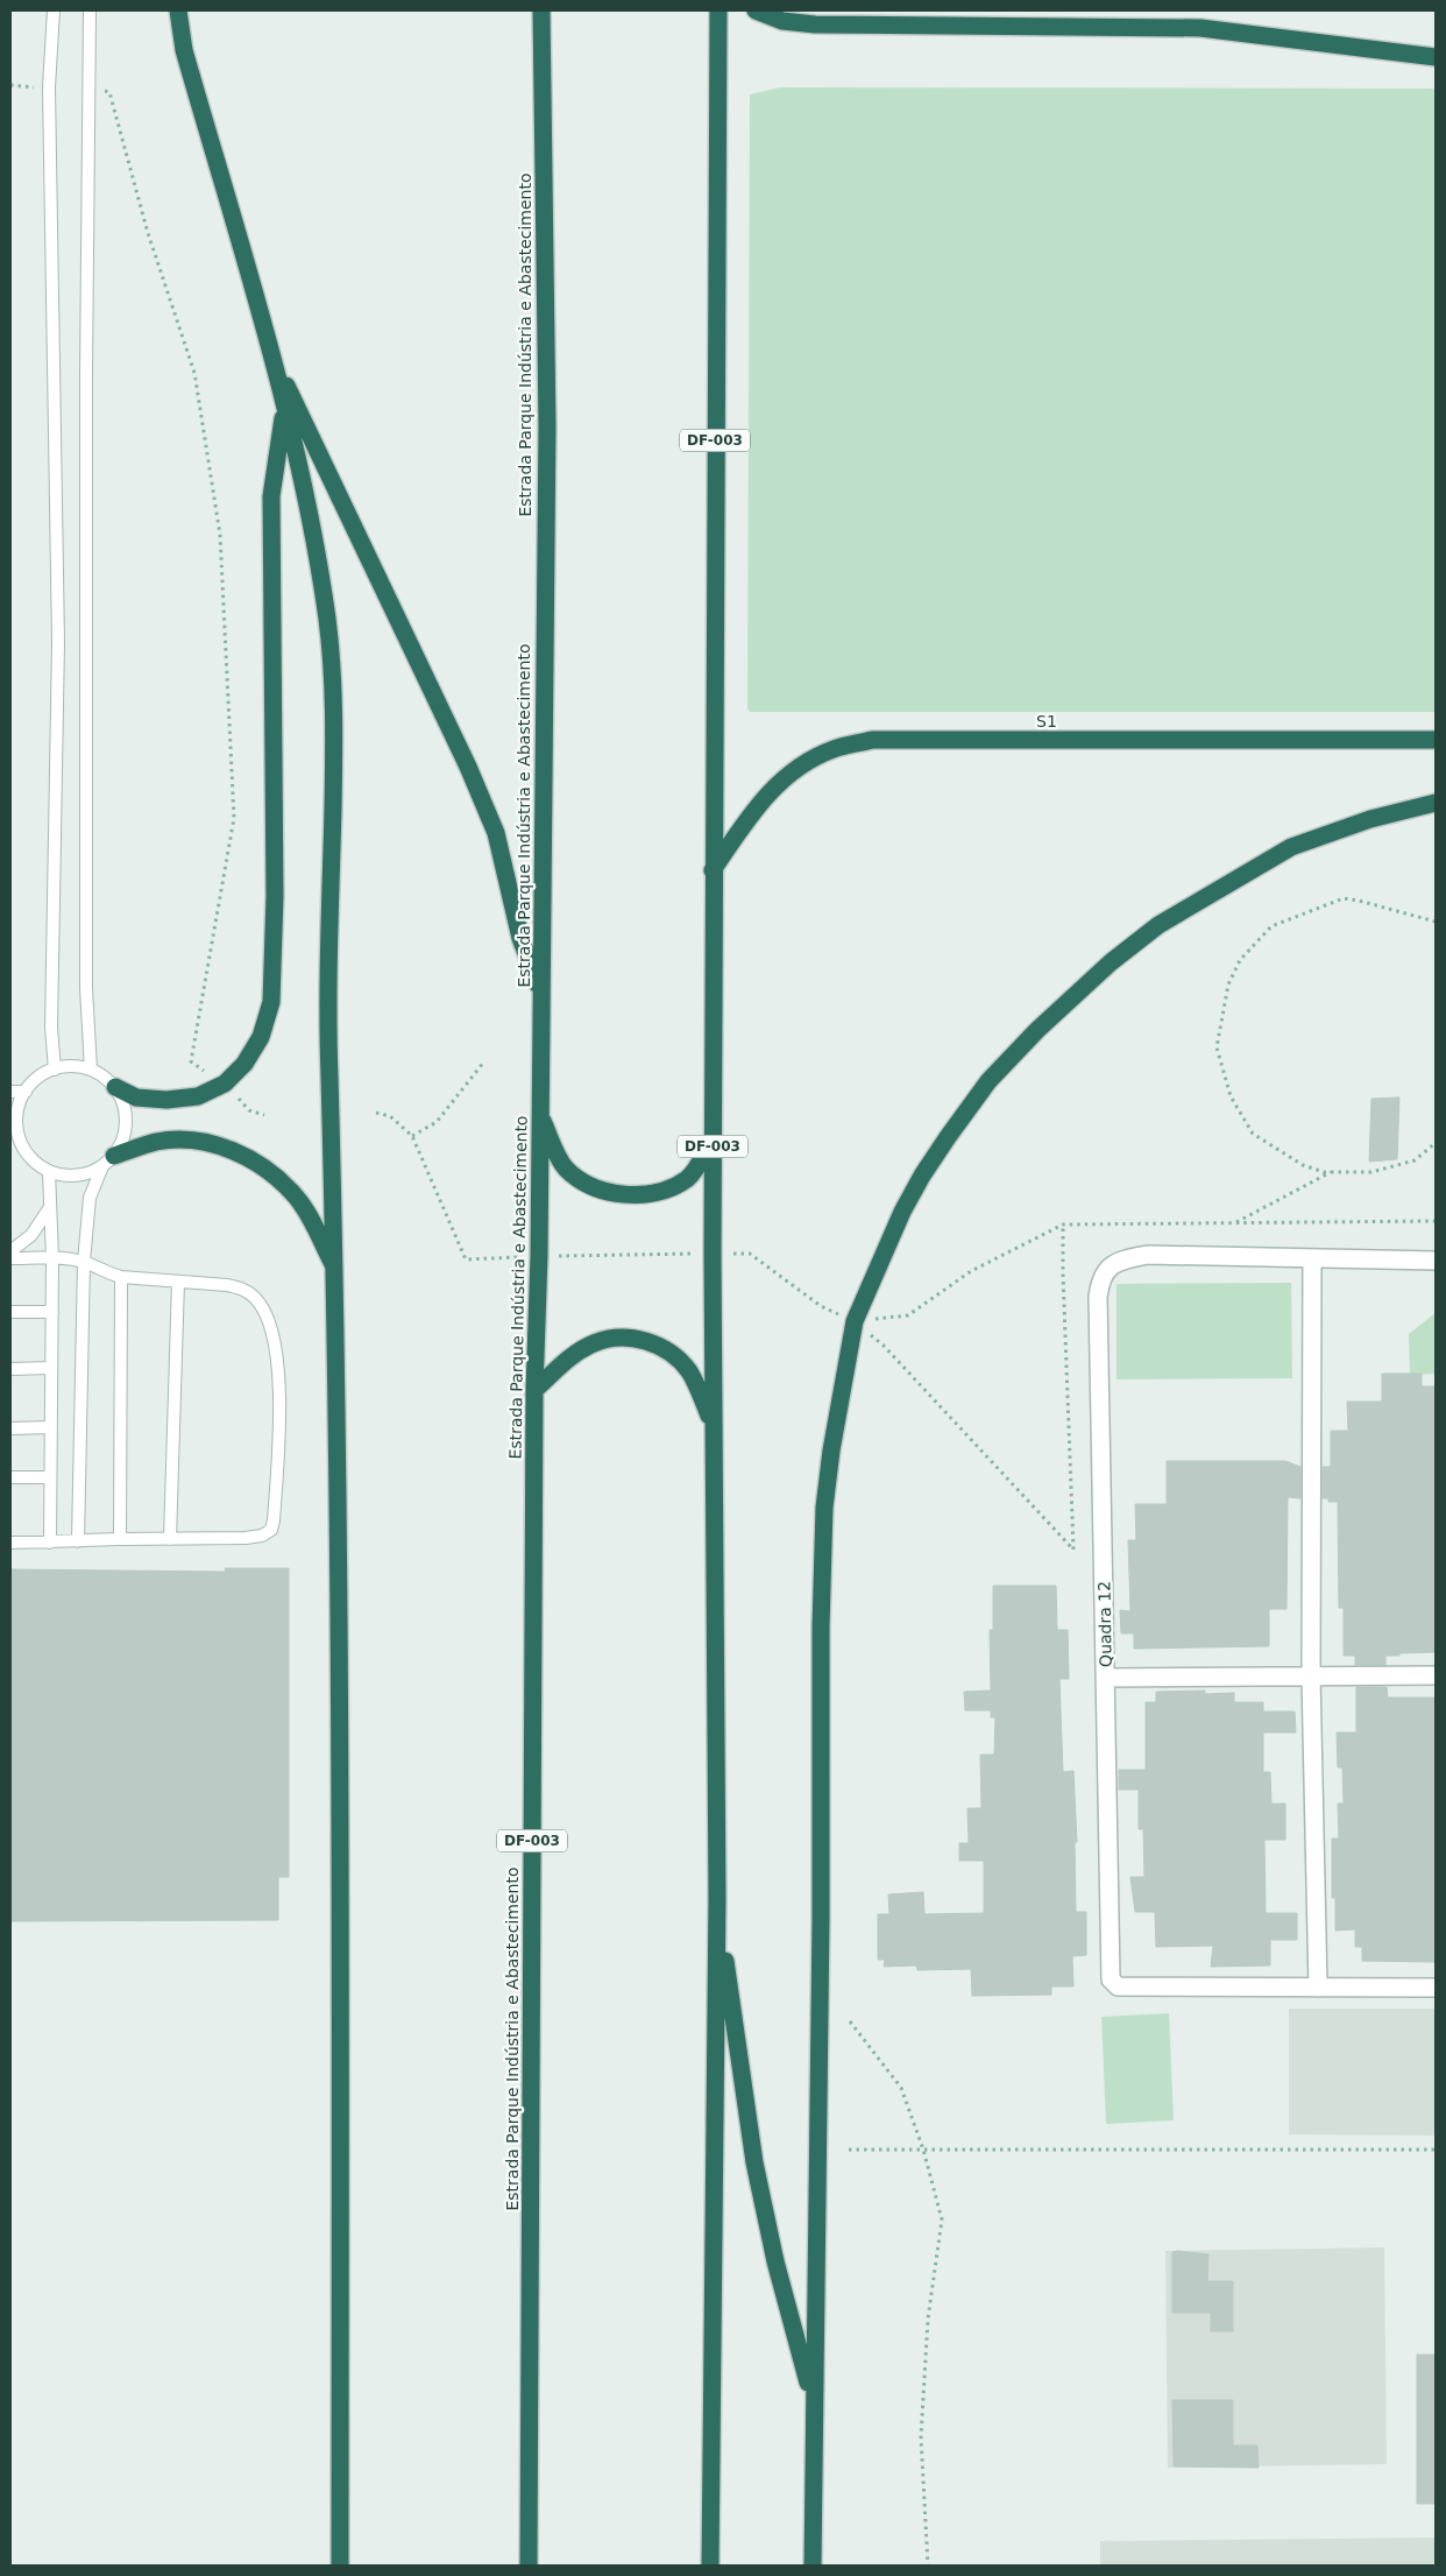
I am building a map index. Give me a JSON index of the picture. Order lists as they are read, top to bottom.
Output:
{
  "streets": {
    "highway": ["Estrada Parque Indústria e Abastecimento", "DF-003", "S1"],
    "street": ["Quadra 12"]
  },
  "crossings": [
    ["DF-003", "S1"]
  ]
}
